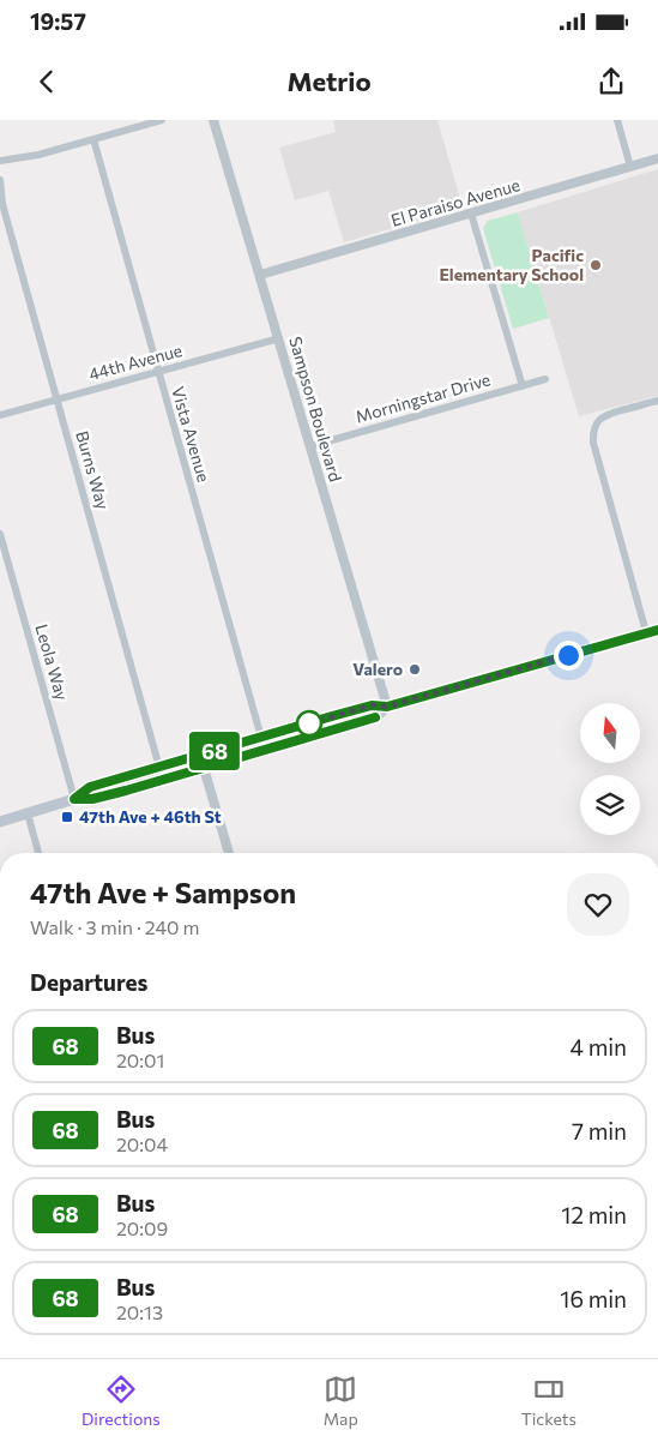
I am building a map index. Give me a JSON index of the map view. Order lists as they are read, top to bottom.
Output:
{
  "streets": {
    "street": [
      "El Paraiso Avenue",
      "44th Avenue",
      "Morningstar Drive",
      "Sampson Boulevard",
      "Vista Avenue",
      "Burns Way",
      "Leola Way"
    ]
  },
  "crossings": [
    ["El Paraiso Avenue", "Sampson Boulevard"],
    ["44th Avenue", "Sampson Boulevard"],
    ["44th Avenue", "Vista Avenue"],
    ["44th Avenue", "Burns Way"],
    ["Morningstar Drive", "Sampson Boulevard"]
  ],
  "places": {
    "other": ["Pacific Elementary School", "Valero"],
    "transit": ["47th Ave + 46th St"]
  },
  "lines": ["bus line 68"],
  "north": "top",
  "page": {
    "status": "19:57",
    "header": "Metrio",
    "on_map": "68",
    "heading": [
      ["47th Ave + Sampson", "Walk · 3 min · 240 m"],
      "Departures"
    ],
    "list": [
      {
        "mark": "68",
        "name": "Bus",
        "note": "20:01",
        "value": "4 min"
      },
      {
        "mark": "68",
        "name": "Bus",
        "note": "20:04",
        "value": "7 min"
      },
      {
        "mark": "68",
        "name": "Bus",
        "note": "20:09",
        "value": "12 min"
      },
      {
        "mark": "68",
        "name": "Bus",
        "note": "20:13",
        "value": "16 min"
      }
    ],
    "tabs": ["Directions", "Map", "Tickets"]
  }
}
